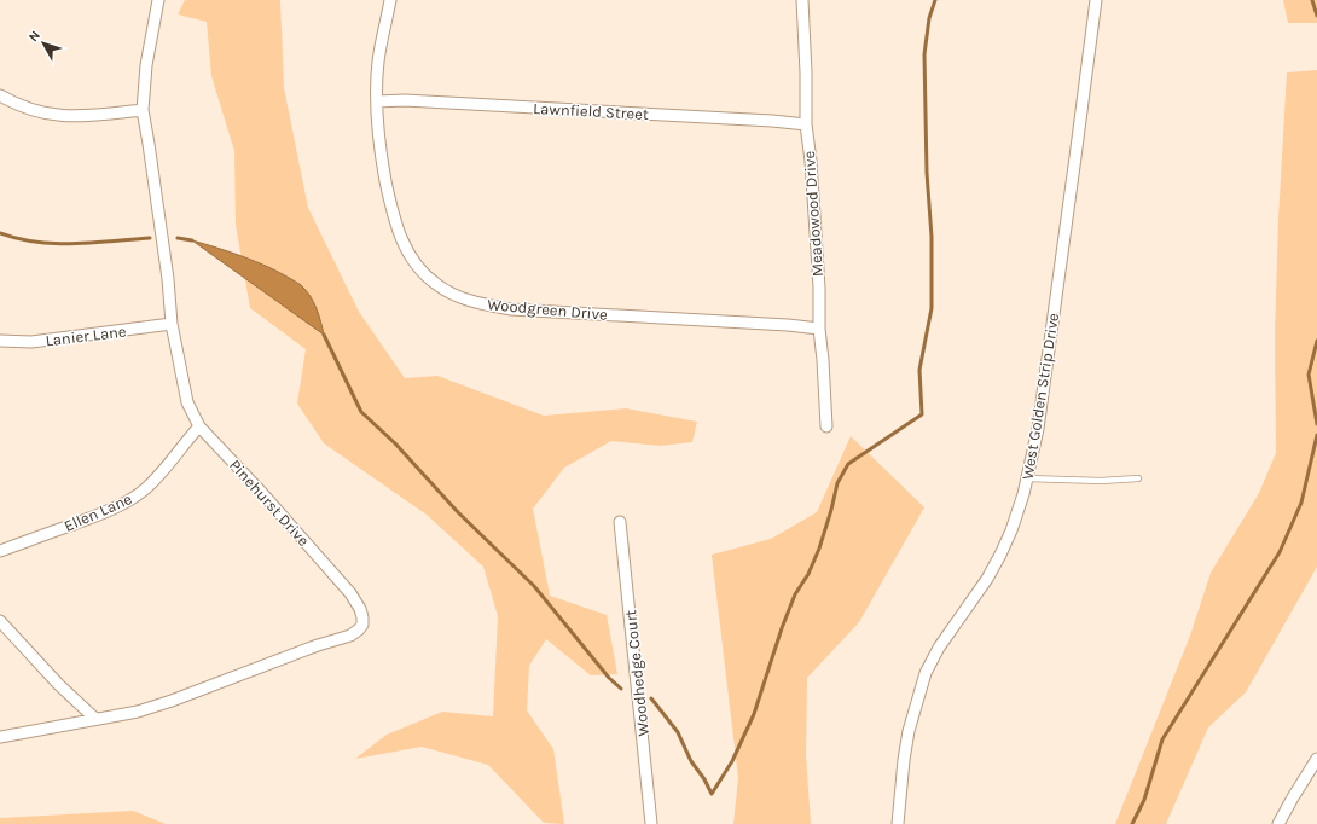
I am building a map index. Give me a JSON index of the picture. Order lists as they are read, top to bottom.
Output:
{
  "streets": {
    "street": [
      "Lawnfield Street",
      "Meadowood Drive",
      "Woodgreen Drive",
      "Lanier Lane",
      "West Golden Strip Drive",
      "Pinehurst Drive",
      "Ellen Lane",
      "Woodhedge Court"
    ]
  },
  "crossings": [
    ["Lawnfield Street", "Meadowood Drive"],
    ["Lawnfield Street", "Woodgreen Drive"],
    ["Meadowood Drive", "Woodgreen Drive"],
    ["Lanier Lane", "Pinehurst Drive"],
    ["Pinehurst Drive", "Ellen Lane"]
  ],
  "north": "top left"
}
